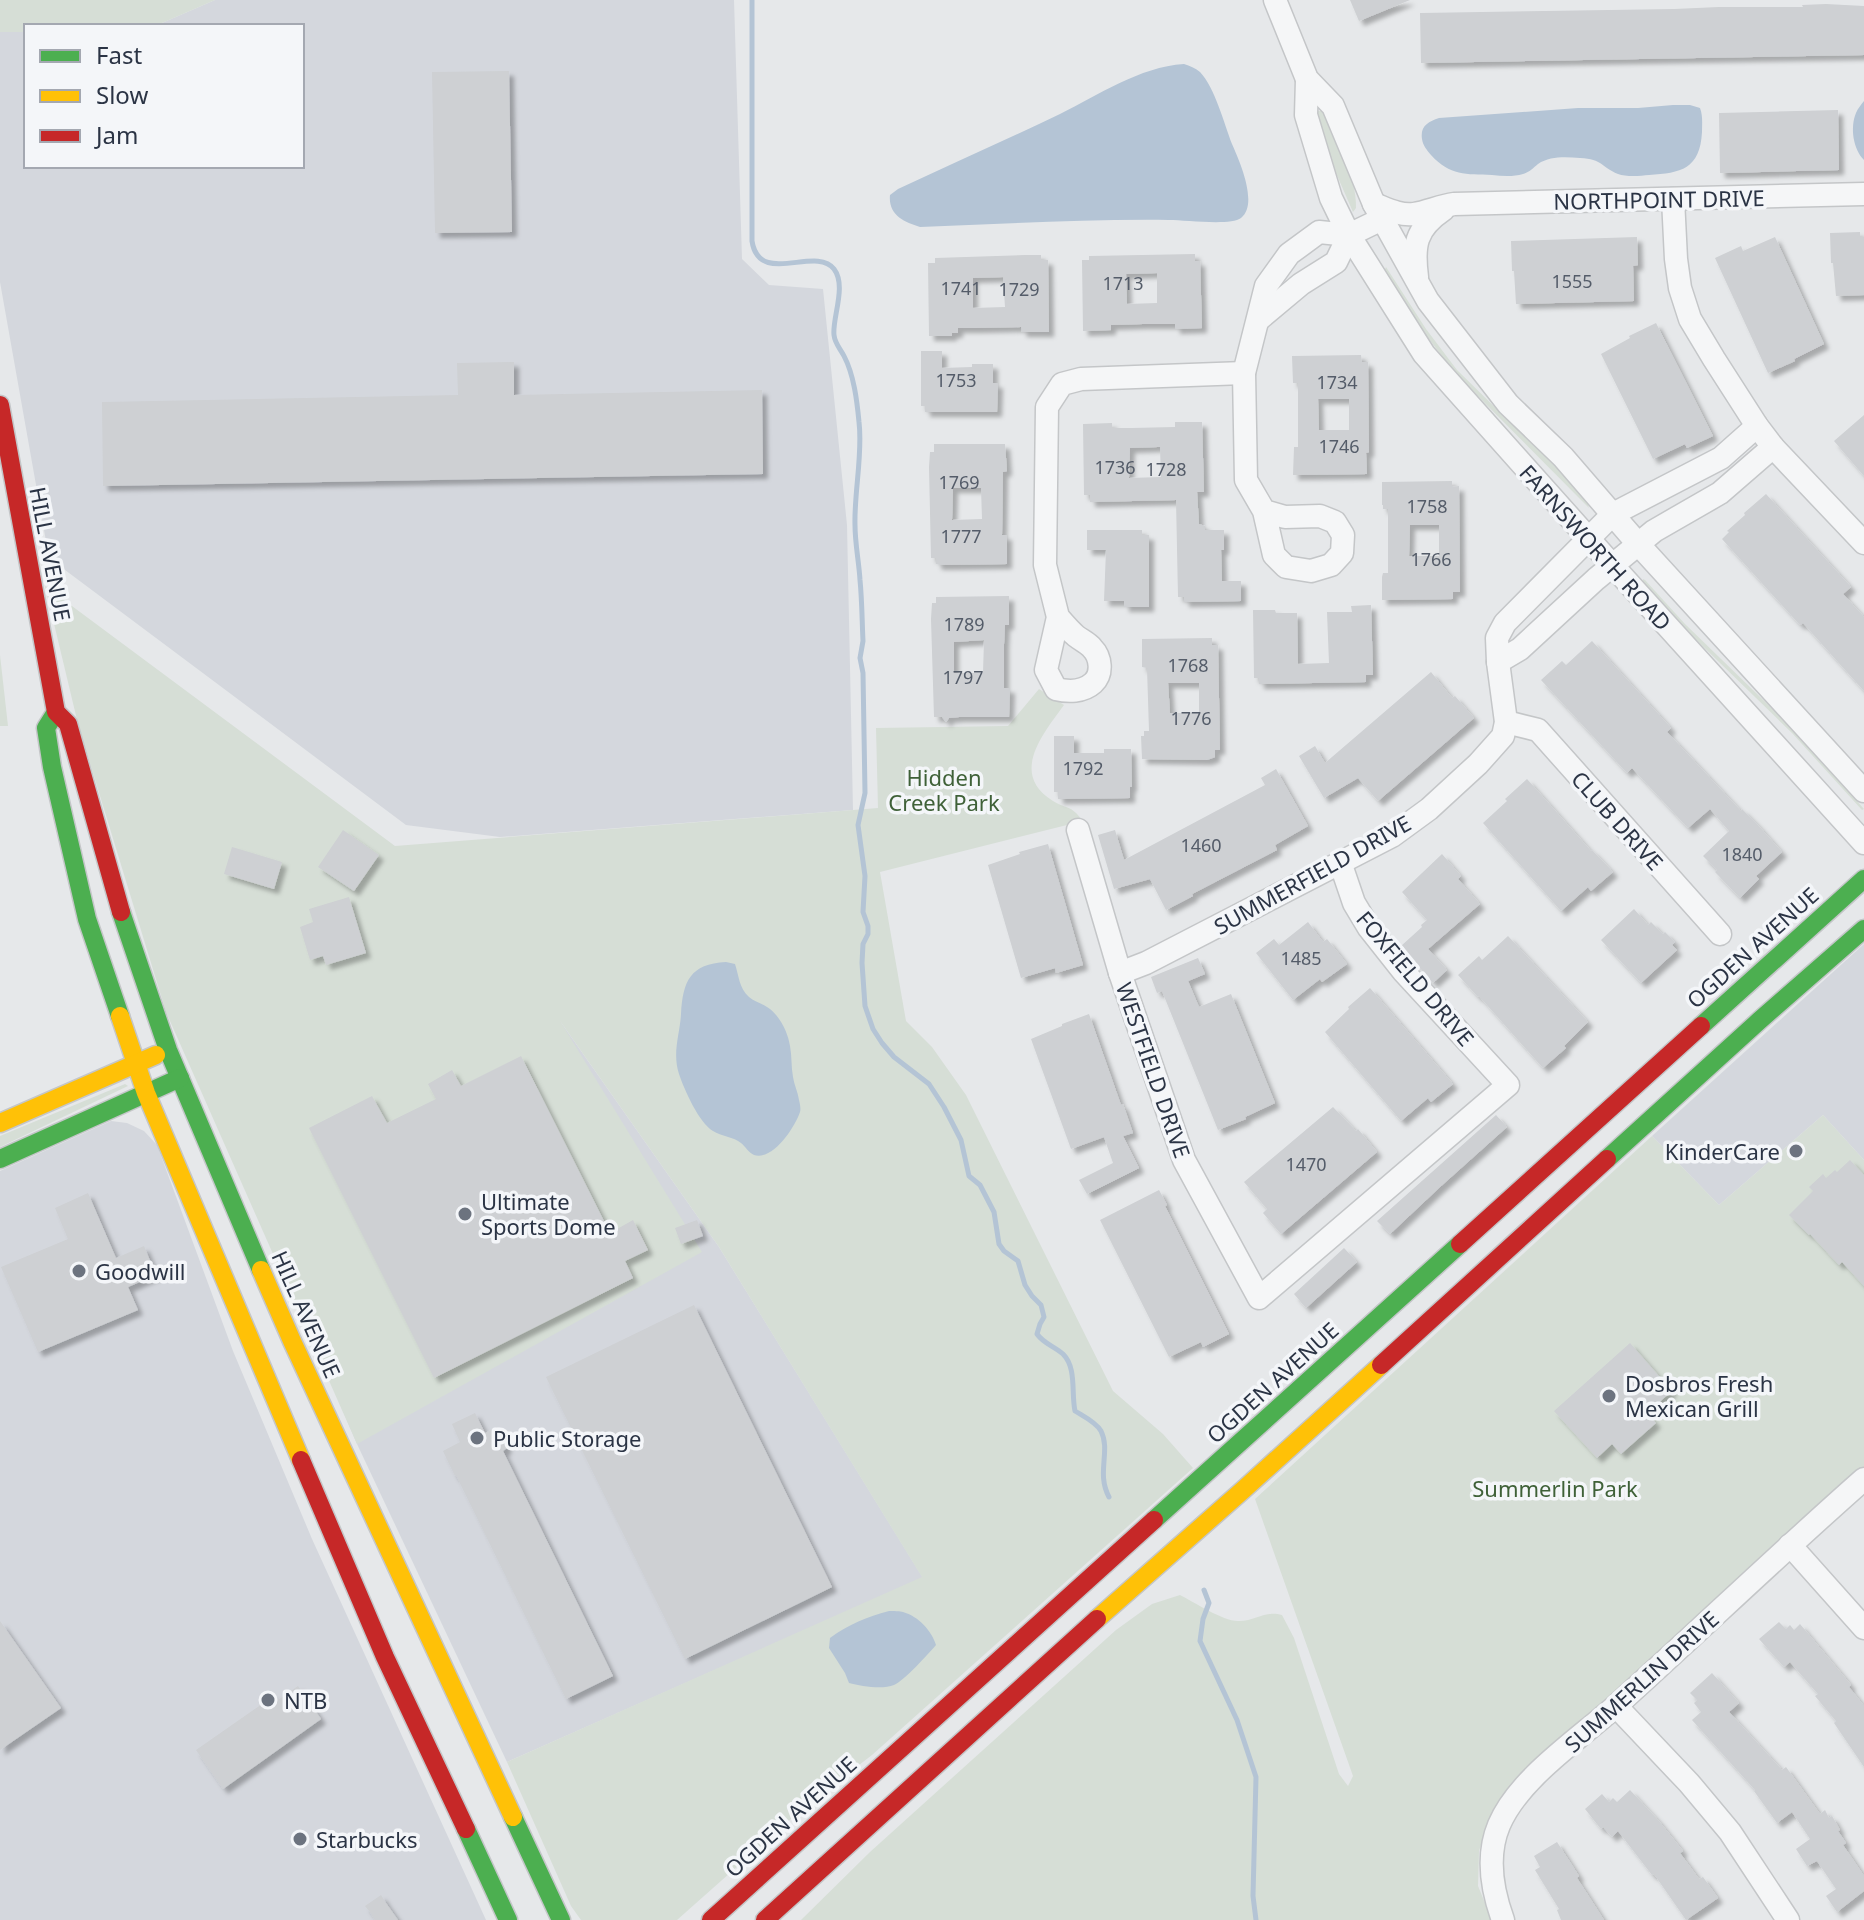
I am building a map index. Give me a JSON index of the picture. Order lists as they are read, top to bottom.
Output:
{
  "streets": {
    "main road": ["HILL AVENUE", "OGDEN AVENUE"],
    "street": [
      "NORTHPOINT DRIVE",
      "FARNSWORTH ROAD",
      "CLUB DRIVE",
      "SUMMERFIELD DRIVE",
      "FOXFIELD DRIVE",
      "WESTFIELD DRIVE",
      "SUMMERLIN DRIVE"
    ]
  },
  "crossings": [
    ["NORTHPOINT DRIVE", "FARNSWORTH ROAD"],
    ["CLUB DRIVE", "SUMMERFIELD DRIVE"],
    ["SUMMERFIELD DRIVE", "FOXFIELD DRIVE"],
    ["SUMMERFIELD DRIVE", "WESTFIELD DRIVE"],
    ["FOXFIELD DRIVE", "WESTFIELD DRIVE"]
  ],
  "parks": ["Hidden Creek Park", "Summerlin Park"],
  "places": [
    "KinderCare",
    "Ultimate Sports Dome",
    "Goodwill",
    "Dosbros Fresh Mexican Grill",
    "Public Storage",
    "NTB",
    "Starbucks"
  ],
  "house_numbers": [
    "1555",
    "1713",
    "1741",
    "1729",
    "1753",
    "1734",
    "1746",
    "1736",
    "1728",
    "1769",
    "1758",
    "1777",
    "1766",
    "1789",
    "1768",
    "1797",
    "1776",
    "1792",
    "1460",
    "1840",
    "1485",
    "1470"
  ],
  "legend": ["Fast", "Slow", "Jam"]
}
